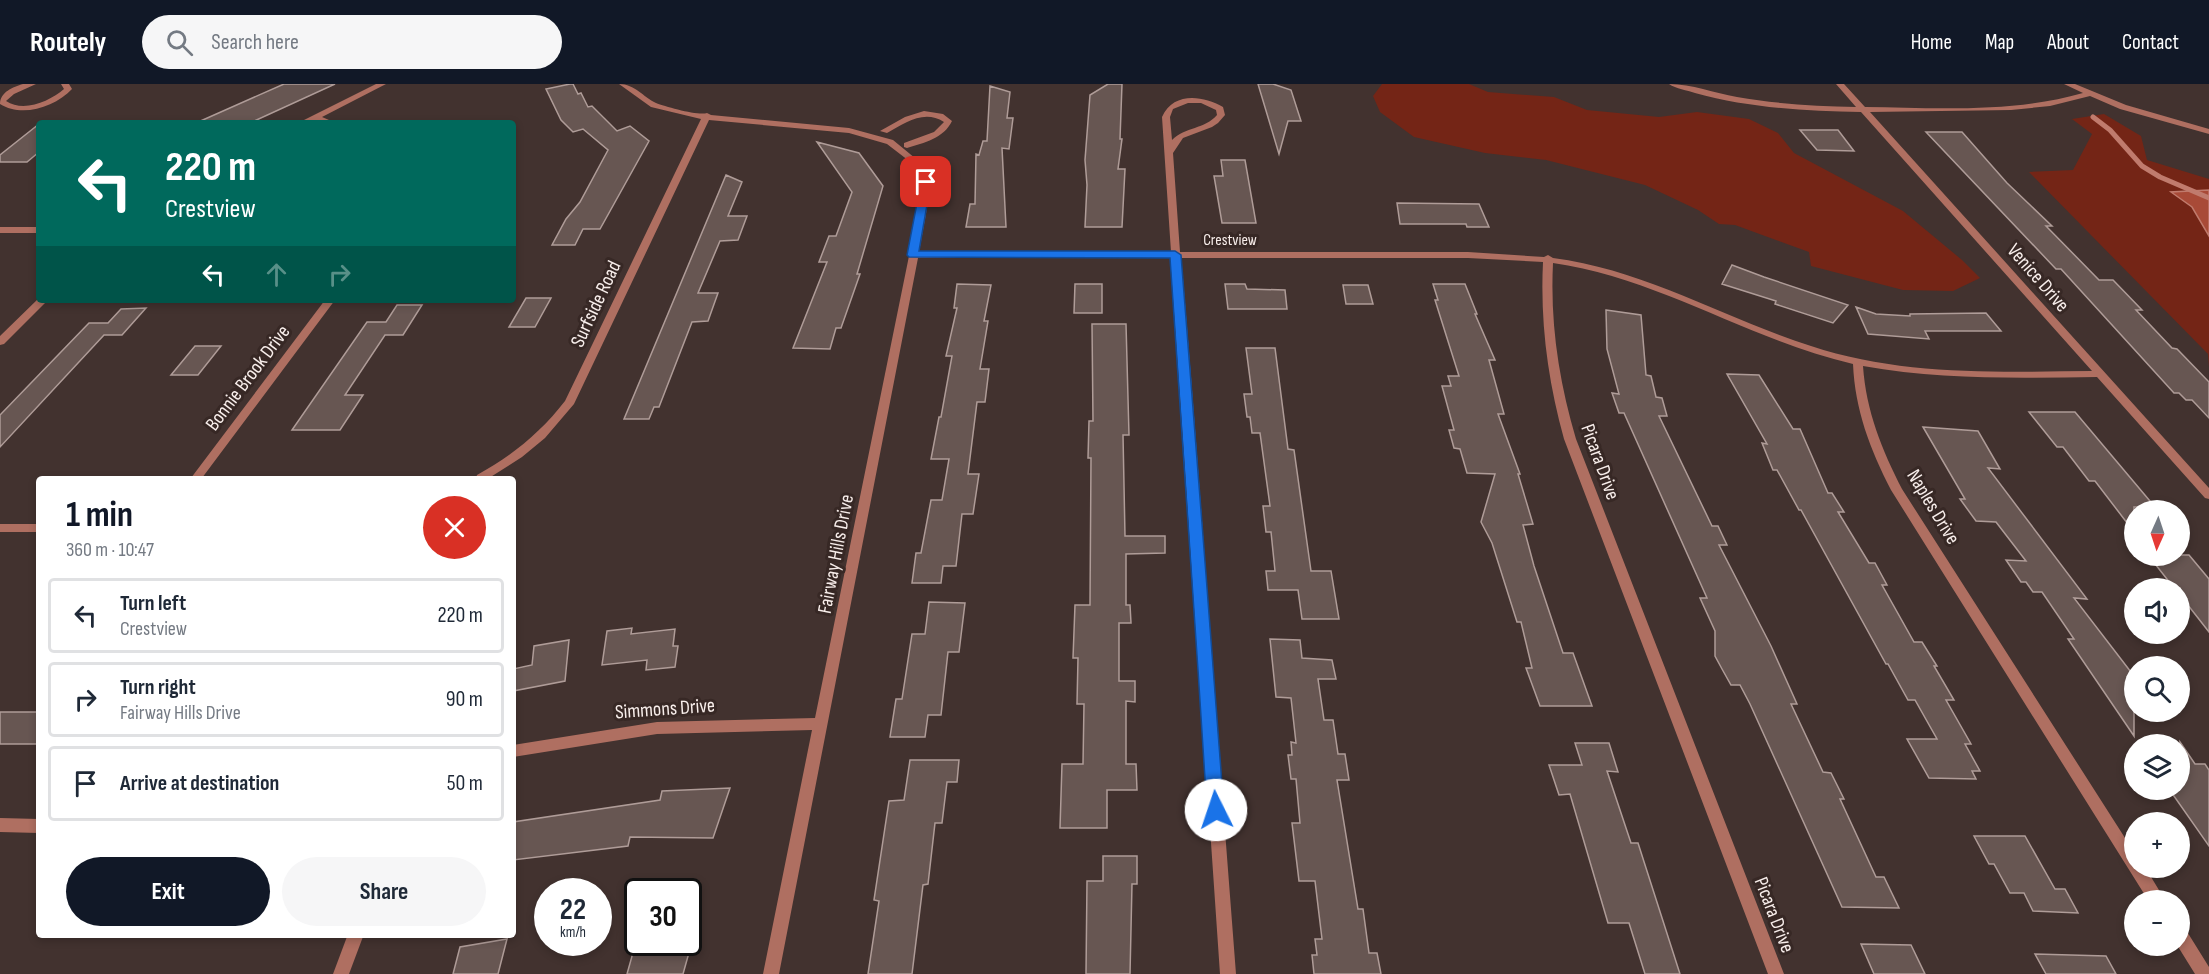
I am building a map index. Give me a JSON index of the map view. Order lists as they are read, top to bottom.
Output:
{
  "streets": {
    "street": [
      "Crestview",
      "Venice Drive",
      "Surfside Road",
      "Bonnie Brook Drive",
      "Picara Drive",
      "Naples Drive",
      "Fairway Hills Drive",
      "Simmons Drive"
    ]
  },
  "crossings": [
    ["Crestview", "Picara Drive"],
    ["Crestview", "Fairway Hills Drive"],
    ["Surfside Road", "Fairway Hills Drive"],
    ["Fairway Hills Drive", "Simmons Drive"]
  ],
  "north": "bottom",
  "page": {
    "header": "Routely",
    "search": "Search here",
    "nav": [
      "Home",
      "Map",
      "About",
      "Contact"
    ],
    "turn": ["220 m", "Crestview"],
    "heading": ["1 min", "360 m · 10:47"],
    "map_buttons": ["+", "−"],
    "list": [
      {
        "name": "Turn left",
        "note": "Crestview",
        "value": "220 m"
      },
      {
        "name": "Turn right",
        "note": "Fairway Hills Drive",
        "value": "90 m"
      },
      {
        "name": "Arrive at destination",
        "value": "50 m"
      }
    ],
    "buttons": ["Exit", "Share"],
    "speed": "22 km/h",
    "limit": "30"
  }
}
